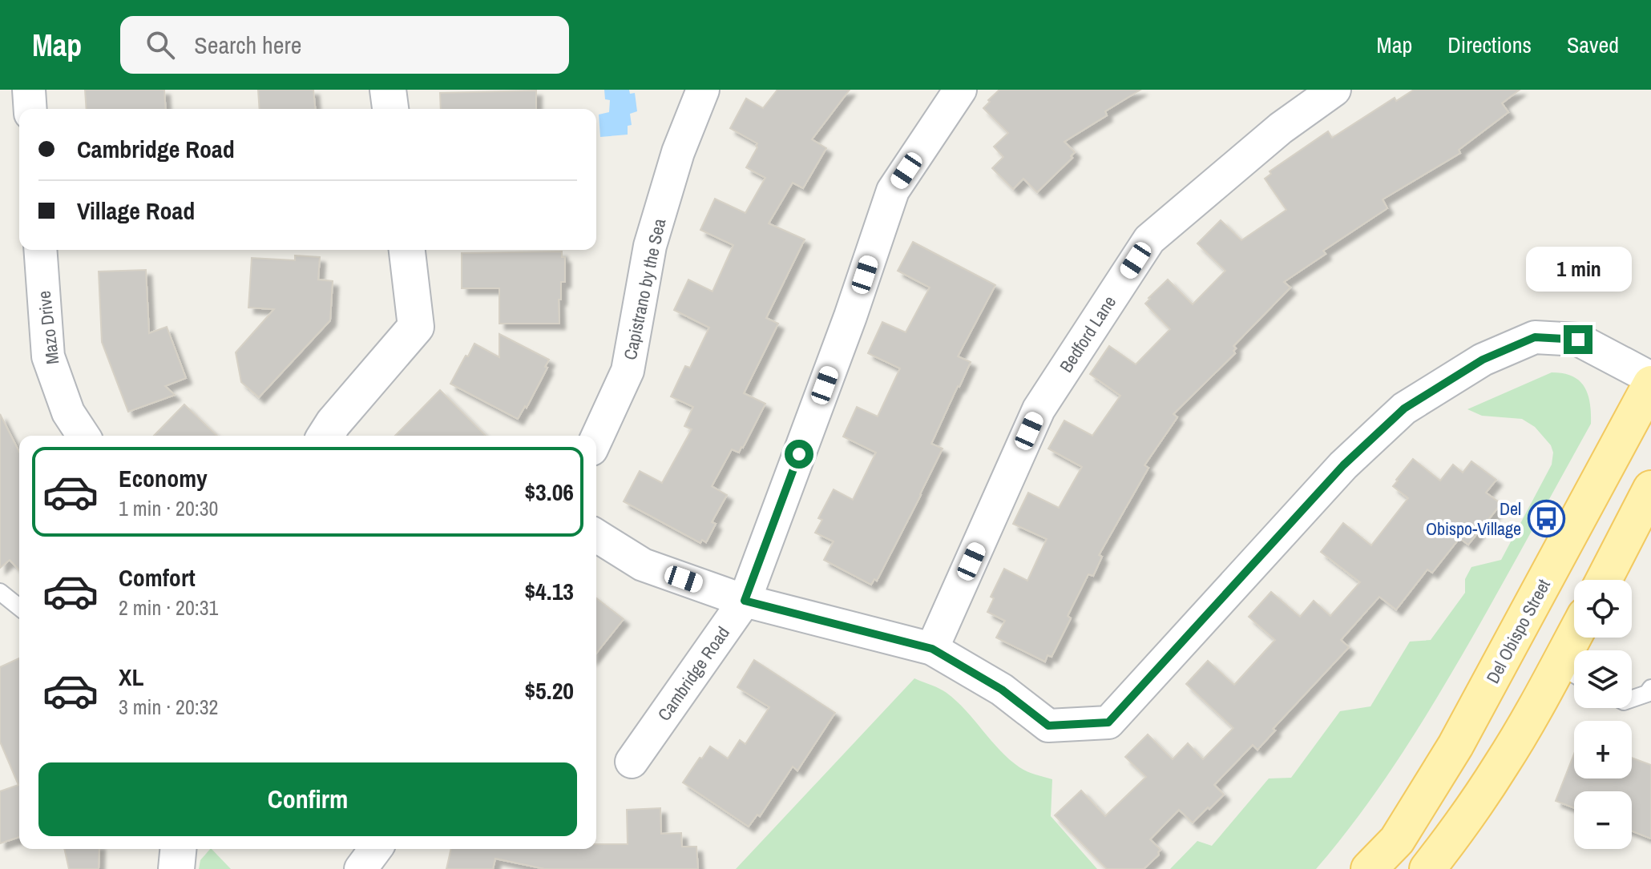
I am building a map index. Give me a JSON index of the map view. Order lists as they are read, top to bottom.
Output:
{
  "streets": {
    "main road": ["Del Obispo Street"],
    "street": [
      "Capistrano by the Sea",
      "Mazo Drive",
      "Bedford Lane",
      "Cambridge Road"
    ]
  },
  "places": {
    "bus stop": ["Del Obispo-Village"]
  },
  "page": {
    "header": "Map",
    "search": "Search here",
    "nav": ["Map", "Directions", "Saved"],
    "banner": ["Cambridge Road", "Village Road"],
    "bubble": "1 min",
    "list": [
      {
        "name": "Economy",
        "note": "1 min · 20:30",
        "value": "$3.06"
      },
      {
        "name": "Comfort",
        "note": "2 min · 20:31",
        "value": "$4.13"
      },
      {
        "name": "XL",
        "note": "3 min · 20:32",
        "value": "$5.20"
      }
    ],
    "map_buttons": ["+", "−"],
    "buttons": "Confirm"
  }
}
